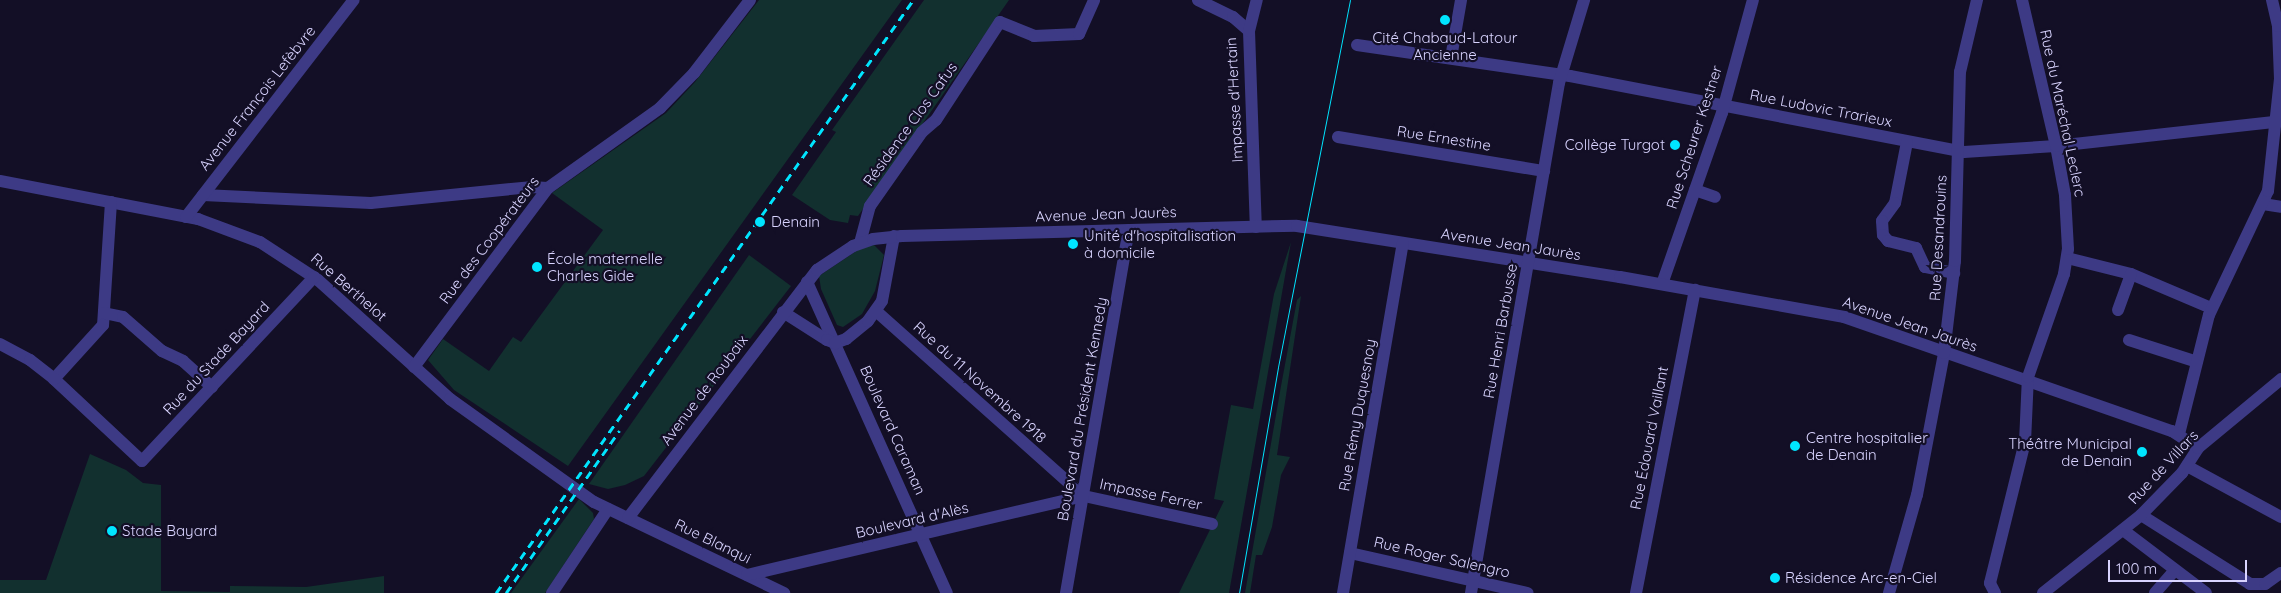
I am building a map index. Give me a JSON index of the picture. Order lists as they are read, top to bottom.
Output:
{
  "streets": {
    "street": [
      "Avenue François Lefèbvre",
      "Impasse d'Hertain",
      "Rue Ludovic Trarieux",
      "Rue du Maréchal Leclerc",
      "Résidence Clos Cafus",
      "Rue Scheurer Kestner",
      "Rue Ernestine",
      "Avenue Jean Jaurès",
      "Rue Desandrouins",
      "Rue des Coopérateurs",
      "Rue Berthelot",
      "Rue Henri Barbusse",
      "Rue du Stade Bayard",
      "Rue du 11 Novembre 1918",
      "Avenue de Roubaix",
      "Boulevard du Président Kennedy",
      "Rue Rémy Duquesnoy",
      "Boulevard Caraman",
      "Rue Édouard Vaillant",
      "Rue de Villars",
      "Impasse Ferrer",
      "Boulevard d'Alès",
      "Rue Blanqui",
      "Rue Roger Salengro"
    ]
  },
  "crossings": [
    ["Avenue François Lefèbvre", "Rue Berthelot"],
    ["Impasse d'Hertain", "Avenue Jean Jaurès"],
    ["Rue Ludovic Trarieux", "Rue du Maréchal Leclerc"],
    ["Rue Ludovic Trarieux", "Rue Scheurer Kestner"],
    ["Rue Ludovic Trarieux", "Rue Desandrouins"],
    ["Rue Ludovic Trarieux", "Rue Henri Barbusse"],
    ["Rue du Maréchal Leclerc", "Avenue Jean Jaurès"],
    ["Résidence Clos Cafus", "Avenue Jean Jaurès"],
    ["Rue Scheurer Kestner", "Avenue Jean Jaurès"],
    ["Rue Ernestine", "Rue Henri Barbusse"],
    ["Avenue Jean Jaurès", "Rue Desandrouins"],
    ["Avenue Jean Jaurès", "Rue Henri Barbusse"],
    ["Avenue Jean Jaurès", "Avenue de Roubaix"],
    ["Avenue Jean Jaurès", "Boulevard du Président Kennedy"],
    ["Avenue Jean Jaurès", "Rue Rémy Duquesnoy"],
    ["Avenue Jean Jaurès", "Boulevard Caraman"],
    ["Avenue Jean Jaurès", "Rue Édouard Vaillant"],
    ["Avenue Jean Jaurès", "Rue de Villars"],
    ["Rue des Coopérateurs", "Rue Berthelot"],
    ["Rue Berthelot", "Rue du Stade Bayard"],
    ["Rue Berthelot", "Avenue de Roubaix"],
    ["Rue Berthelot", "Rue Blanqui"],
    ["Rue Henri Barbusse", "Rue Roger Salengro"],
    ["Rue du 11 Novembre 1918", "Boulevard du Président Kennedy"],
    ["Rue du 11 Novembre 1918", "Impasse Ferrer"],
    ["Rue du 11 Novembre 1918", "Boulevard d'Alès"],
    ["Avenue de Roubaix", "Boulevard Caraman"],
    ["Avenue de Roubaix", "Rue Blanqui"],
    ["Boulevard du Président Kennedy", "Impasse Ferrer"],
    ["Boulevard du Président Kennedy", "Boulevard d'Alès"],
    ["Rue Rémy Duquesnoy", "Rue Roger Salengro"],
    ["Boulevard Caraman", "Boulevard d'Alès"],
    ["Impasse Ferrer", "Boulevard d'Alès"],
    ["Boulevard d'Alès", "Rue Blanqui"]
  ],
  "places": [
    "Cité Chabaud-Latour Ancienne",
    "Collège Turgot",
    "Denain",
    "Unité d'hospitalisation à domicile",
    "École maternelle Charles Gide",
    "Centre hospitalier de Denain",
    "Théâtre Municipal de Denain",
    "Stade Bayard",
    "Résidence Arc-en-Ciel"
  ],
  "scale_bar": "100 m"
}
